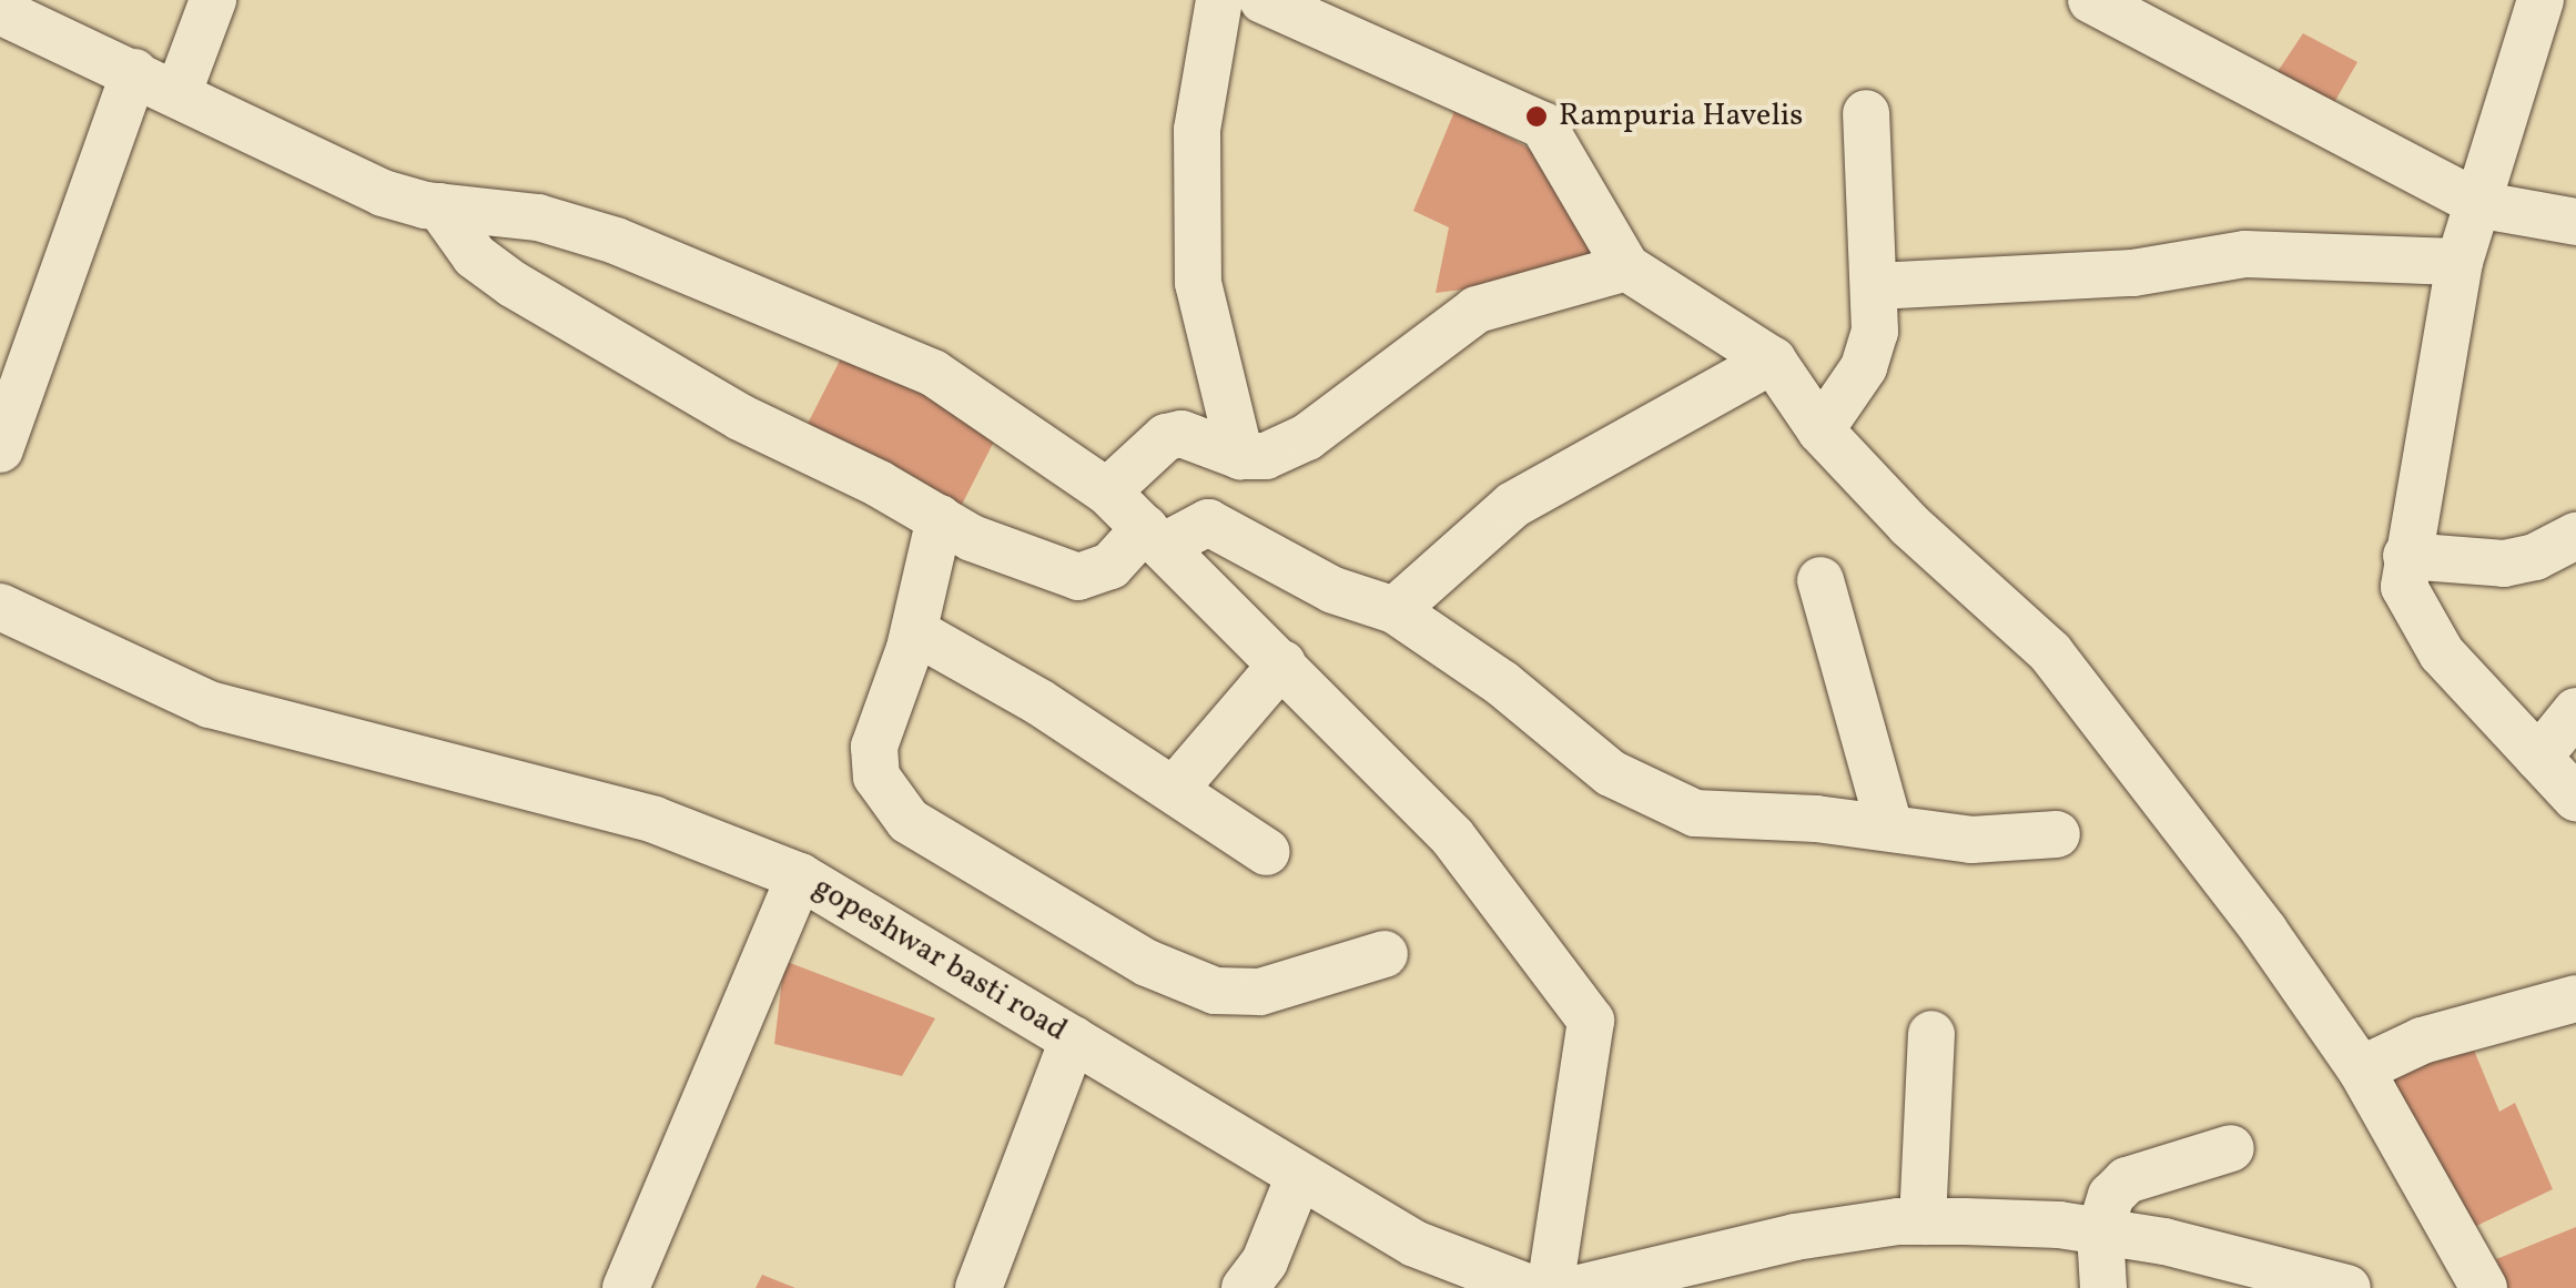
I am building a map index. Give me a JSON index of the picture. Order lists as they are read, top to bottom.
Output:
{
  "streets": {
    "street": ["gopeshwar basti road"]
  },
  "places": ["Rampuria Havelis"]
}
